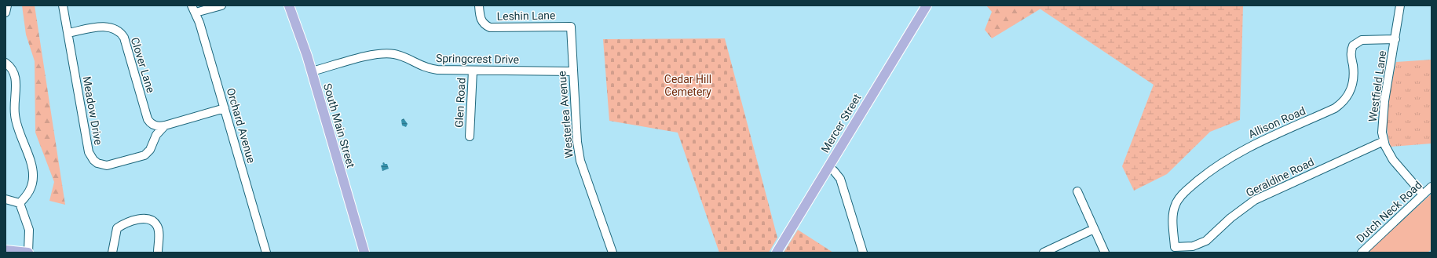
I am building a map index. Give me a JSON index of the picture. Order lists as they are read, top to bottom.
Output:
{
  "streets": {
    "main road": ["Mercer Street", "South Main Street"],
    "street": [
      "Leshin Lane",
      "Springcrest Drive",
      "Clover Lane",
      "Westfield Lane",
      "Glen Road",
      "Meadow Drive",
      "Westerlea Avenue",
      "Allison Road",
      "Orchard Avenue",
      "Geraldine Road",
      "Dutch Neck Road"
    ]
  },
  "crossings": [
    ["Leshin Lane", "Westerlea Avenue"],
    ["Springcrest Drive", "Glen Road"],
    ["Springcrest Drive", "Westerlea Avenue"],
    ["Springcrest Drive", "South Main Street"],
    ["Clover Lane", "Meadow Drive"],
    ["Westfield Lane", "Allison Road"],
    ["Westfield Lane", "Geraldine Road"],
    ["Westfield Lane", "Dutch Neck Road"],
    ["Allison Road", "Geraldine Road"]
  ],
  "parks": ["Cedar Hill Cemetery"]
}
